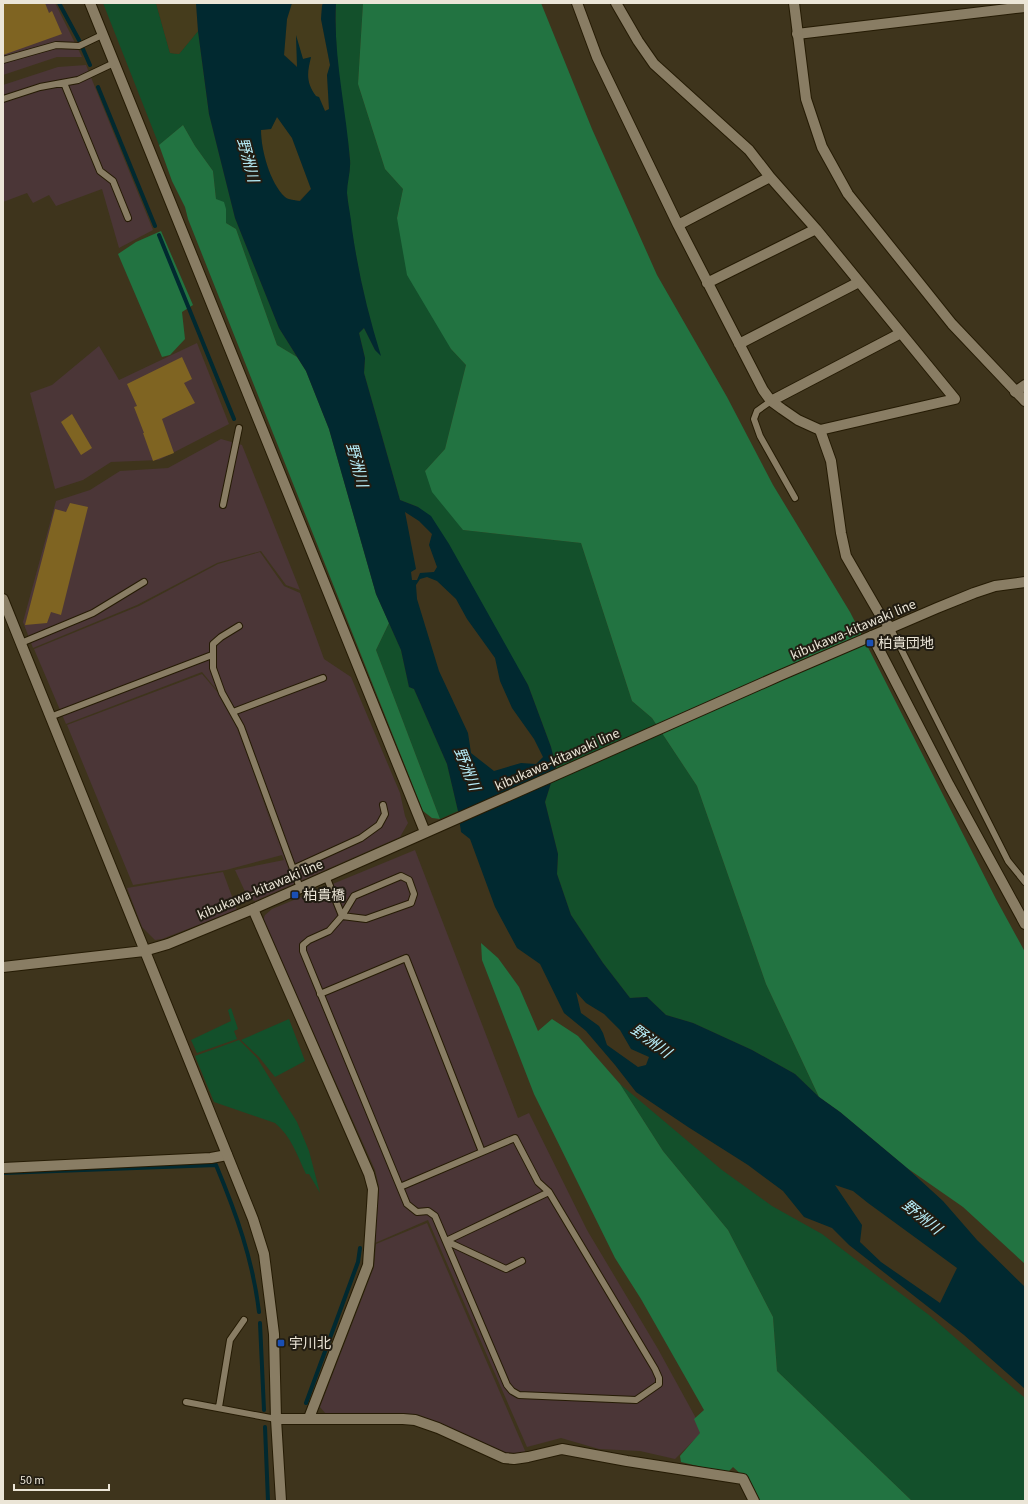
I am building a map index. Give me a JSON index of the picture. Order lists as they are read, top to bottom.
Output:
{
  "streets": {
    "street": ["kibukawa-kitawaki line"]
  },
  "water": ["野洲川"],
  "places": {
    "transit": ["柏貴団地", "柏貴橋", "宇川北"]
  },
  "scale_bar": "50 m"
}
